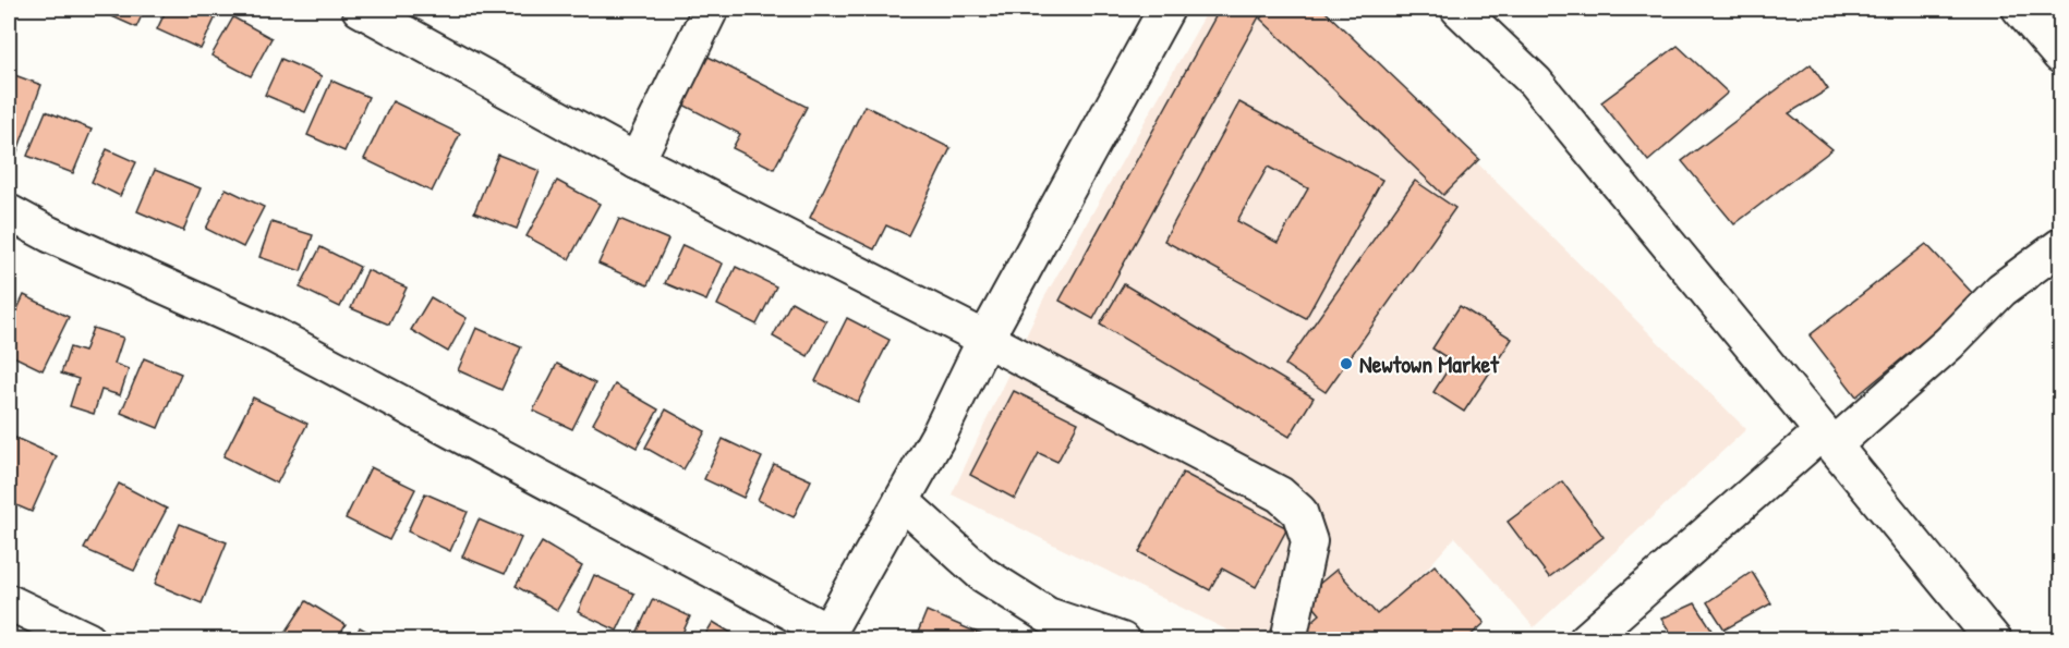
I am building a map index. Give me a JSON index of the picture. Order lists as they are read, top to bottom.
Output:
{
  "places": ["Newtown Market"]
}
